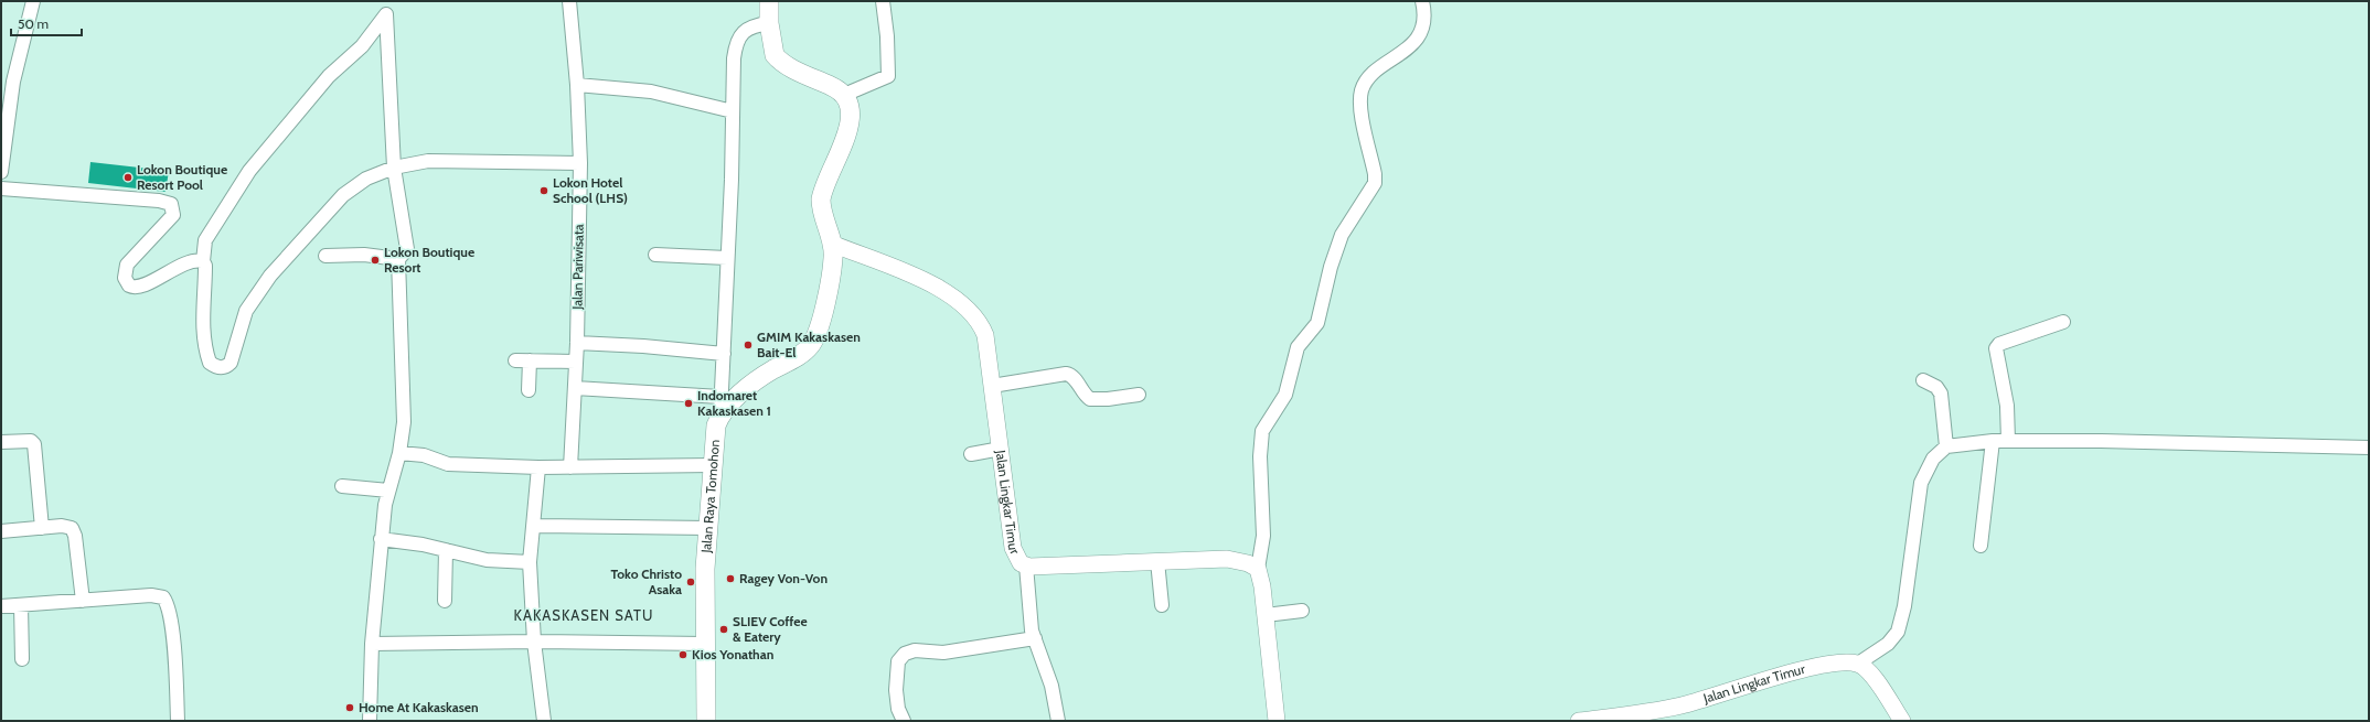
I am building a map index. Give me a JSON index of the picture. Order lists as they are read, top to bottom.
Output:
{
  "streets": {
    "highway": ["Jalan Raya Tomohon"],
    "main road": ["Jalan Lingkar Timur"],
    "street": ["Jalan Pariwisata"]
  },
  "districts": ["KAKASKASEN SATU"],
  "places": [
    "Lokon Boutique Resort Pool",
    "Lokon Hotel School (LHS)",
    "Lokon Boutique Resort",
    "GMIM Kakaskasen Bait-El",
    "Indomaret Kakaskasen 1",
    "Ragey Von-Von",
    "Toko Christo Asaka",
    "SLIEV Coffee & Eatery",
    "Kios Yonathan",
    "Home At Kakaskasen"
  ],
  "scale_bar": "50 m"
}
